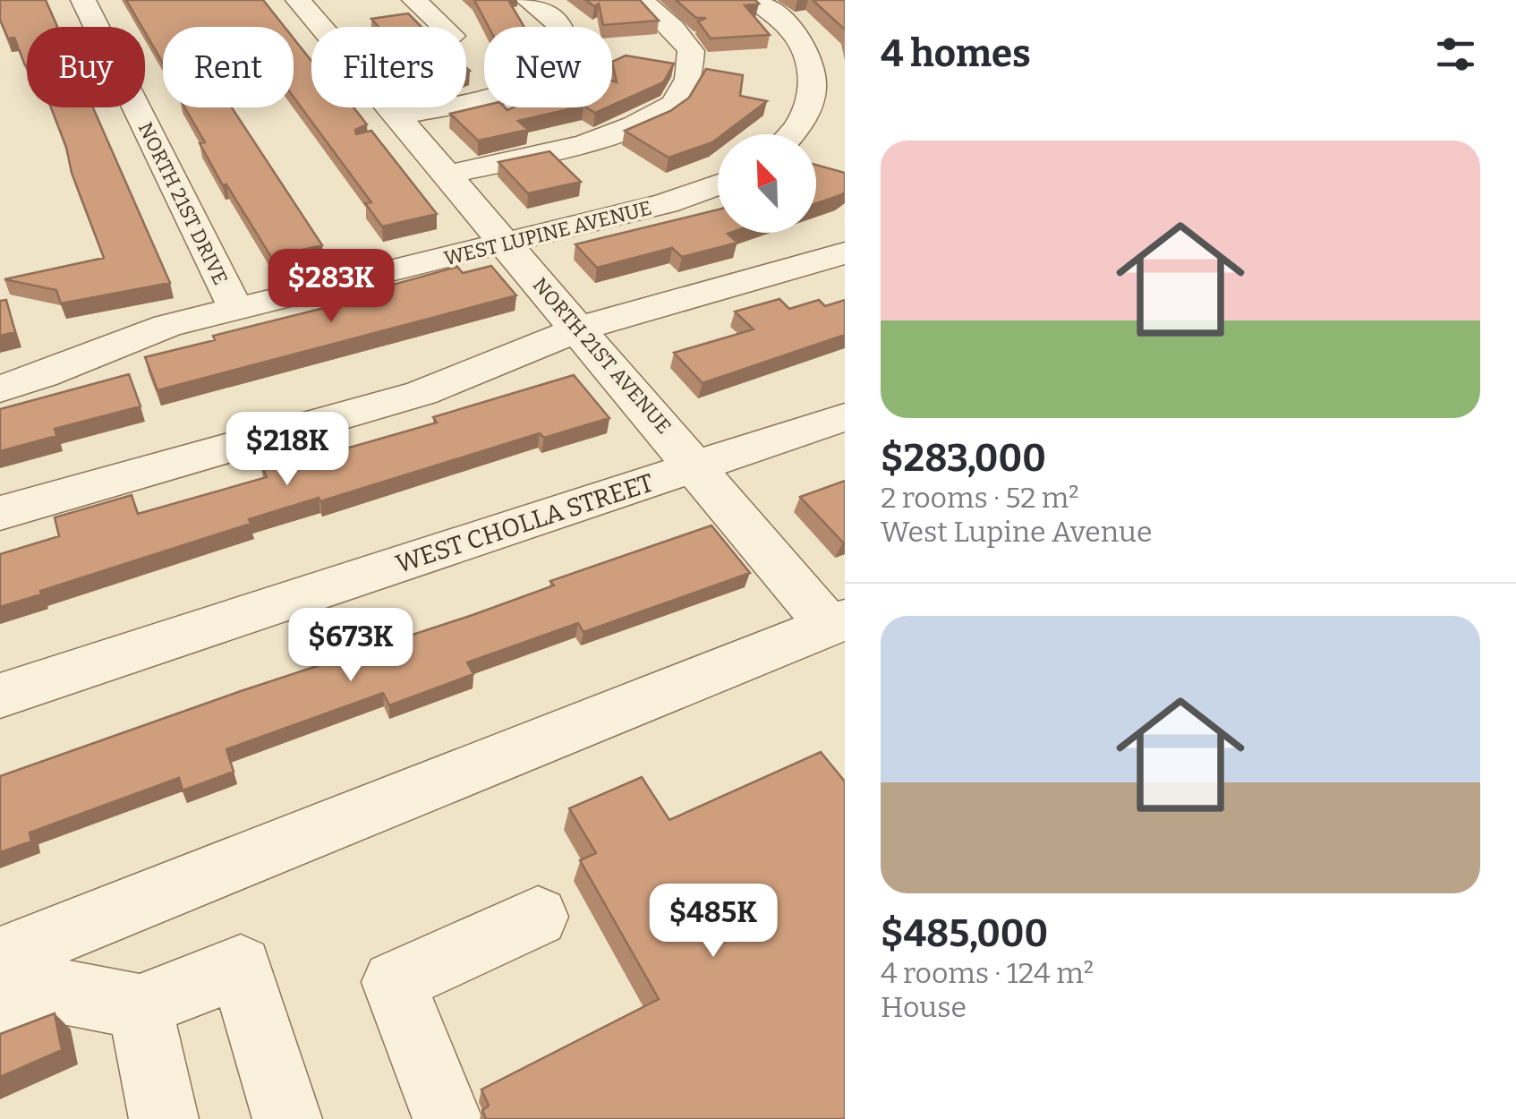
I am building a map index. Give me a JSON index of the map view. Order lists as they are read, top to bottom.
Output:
{
  "streets": {
    "street": [
      "NORTH 21ST DRIVE",
      "WEST LUPINE AVENUE",
      "NORTH 21ST AVENUE",
      "WEST CHOLLA STREET"
    ]
  },
  "crossings": [
    ["NORTH 21ST DRIVE", "WEST LUPINE AVENUE"],
    ["WEST LUPINE AVENUE", "NORTH 21ST AVENUE"],
    ["NORTH 21ST AVENUE", "WEST CHOLLA STREET"]
  ],
  "north": "top left",
  "page": {
    "heading": "4 homes",
    "chip": [
      "Buy",
      "Rent",
      "Filters",
      "New"
    ],
    "list": [
      {
        "name": "$283,000",
        "note": "2 rooms · 52 m² · West Lupine Avenue"
      },
      {
        "name": "$485,000",
        "note": "4 rooms · 124 m² · House"
      }
    ],
    "price": [
      "$283K",
      "$218K",
      "$673K",
      "$485K"
    ]
  }
}
